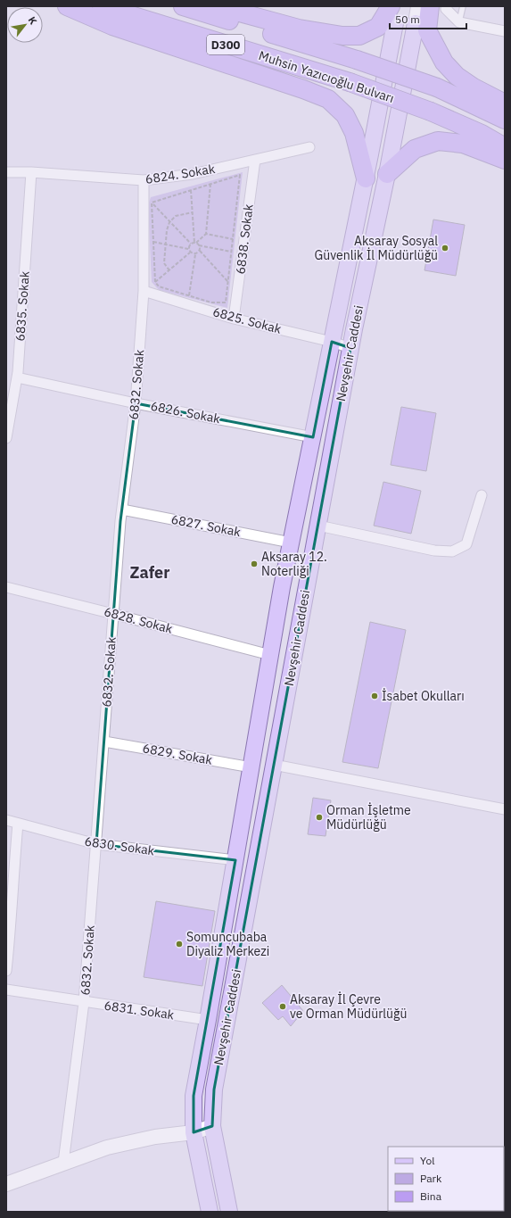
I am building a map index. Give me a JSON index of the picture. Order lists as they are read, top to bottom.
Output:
{
  "streets": {
    "highway": ["D300", "Muhsin Yazıcıoğlu Bulvarı"],
    "main road": ["Nevşehir Caddesi"],
    "street": [
      "6824. Sokak",
      "6838. Sokak",
      "6835. Sokak",
      "6825. Sokak",
      "6832. Sokak",
      "6826. Sokak",
      "6827. Sokak",
      "6828. Sokak",
      "6829. Sokak",
      "6830. Sokak",
      "6831. Sokak"
    ]
  },
  "crossings": [
    ["6824. Sokak", "6838. Sokak"],
    ["6824. Sokak", "6835. Sokak"],
    ["6824. Sokak", "6832. Sokak"],
    ["6838. Sokak", "6825. Sokak"],
    ["6835. Sokak", "6826. Sokak"],
    ["6825. Sokak", "Nevşehir Caddesi"],
    ["6825. Sokak", "6832. Sokak"],
    ["Nevşehir Caddesi", "6826. Sokak"],
    ["Nevşehir Caddesi", "6827. Sokak"],
    ["Nevşehir Caddesi", "6828. Sokak"],
    ["Nevşehir Caddesi", "6829. Sokak"],
    ["Nevşehir Caddesi", "6830. Sokak"],
    ["Nevşehir Caddesi", "6831. Sokak"],
    ["6832. Sokak", "6826. Sokak"],
    ["6832. Sokak", "6827. Sokak"],
    ["6832. Sokak", "6828. Sokak"],
    ["6832. Sokak", "6829. Sokak"],
    ["6832. Sokak", "6830. Sokak"],
    ["6832. Sokak", "6831. Sokak"]
  ],
  "districts": ["Zafer"],
  "places": [
    "Aksaray Sosyal Güvenlik İl Müdürlüğü",
    "Aksaray 12. Noterliği",
    "İsabet Okulları",
    "Orman İşletme Müdürlüğü",
    "Somuncubaba Diyaliz Merkezi",
    "Aksaray İl Çevre ve Orman Müdürlüğü"
  ],
  "legend": ["Yol", "Park", "Bina"],
  "scale_bar": "50 m",
  "north": "top right"
}
